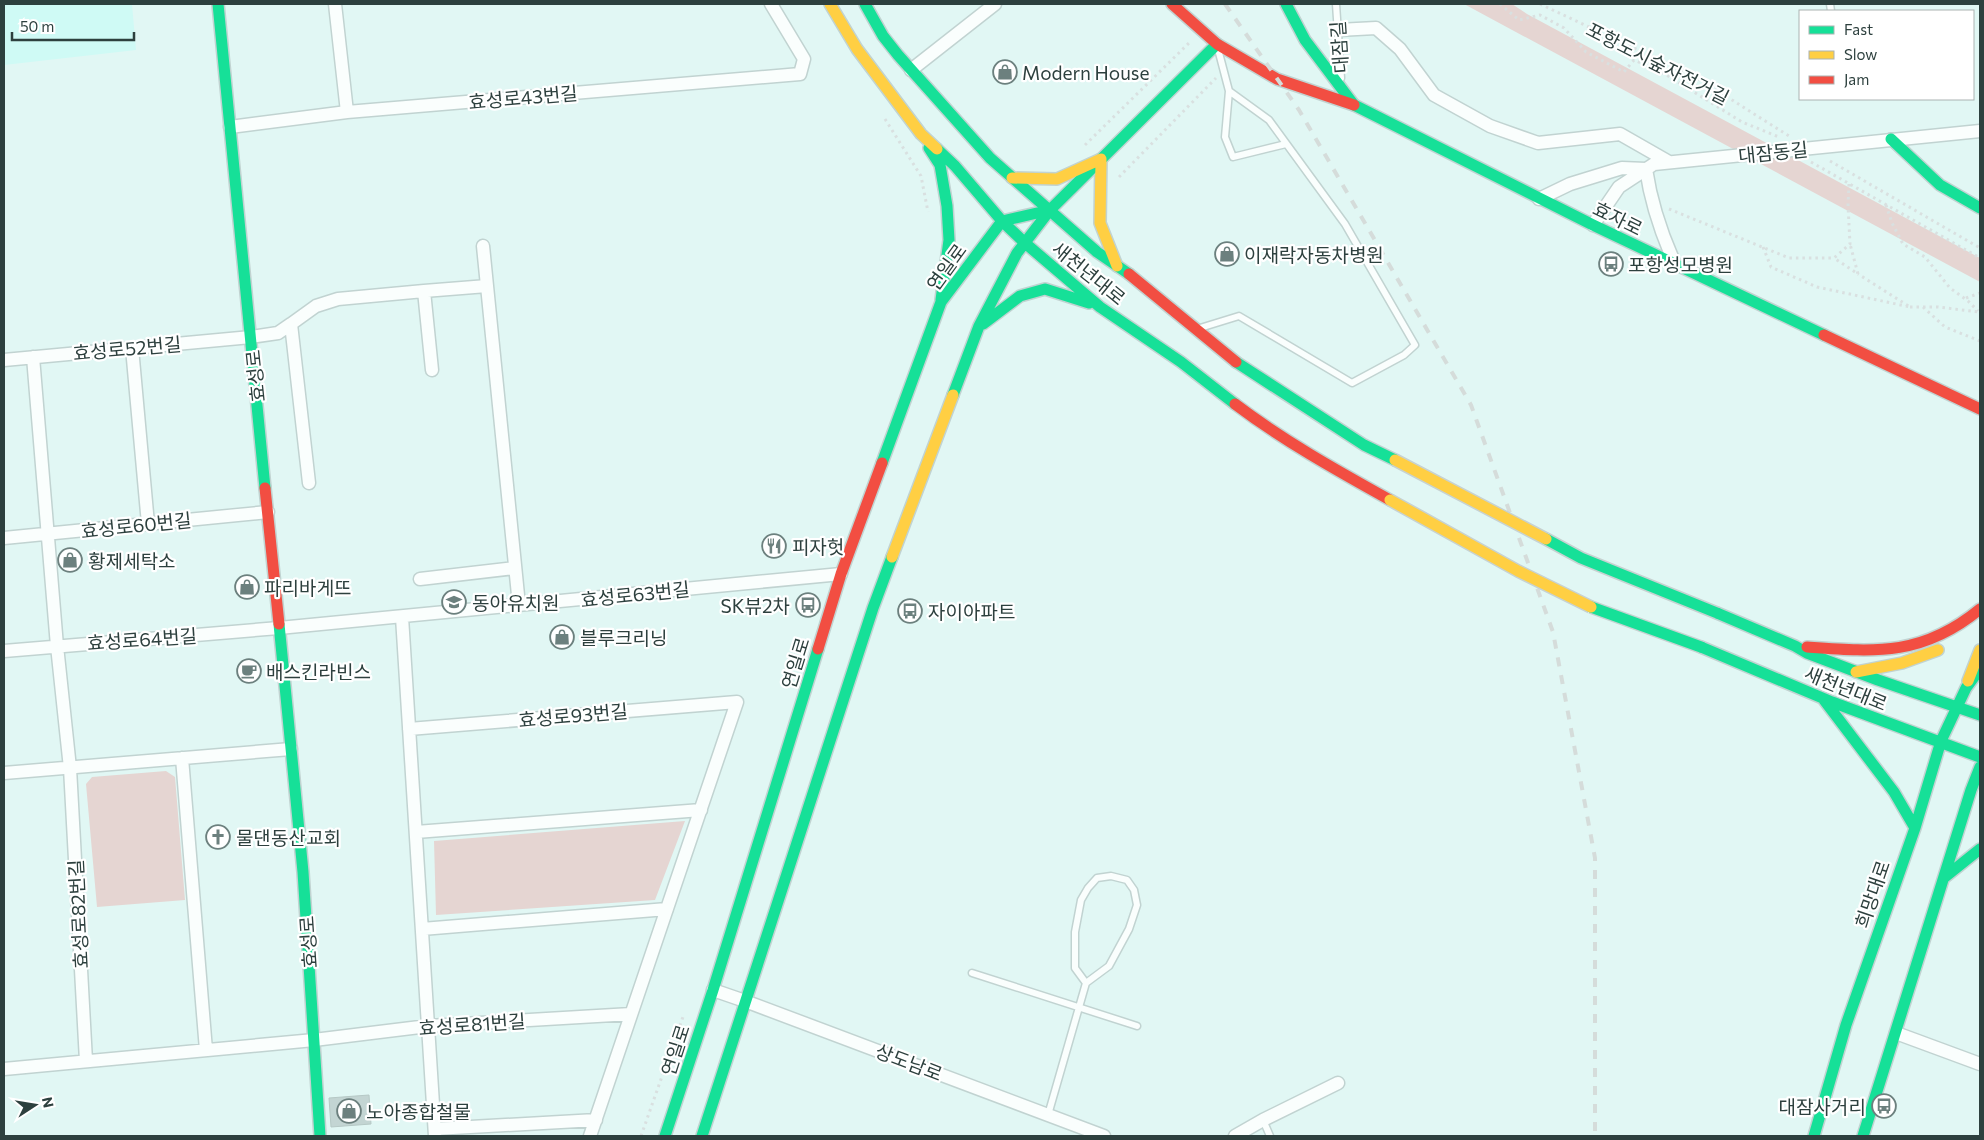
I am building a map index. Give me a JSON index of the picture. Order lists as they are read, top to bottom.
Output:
{
  "streets": {
    "main road": [
      "효자로",
      "연일로",
      "새천년대로",
      "효성로",
      "희망대로"
    ],
    "street": [
      "효성로43번길",
      "대잠동길",
      "효성로52번길",
      "효성로60번길",
      "효성로63번길",
      "효성로64번길",
      "효성로93번길",
      "효성로82번길",
      "효성로81번길",
      "상도남로"
    ],
    "lane": ["대잠길"],
    "path": ["포항도시숲자전거길"]
  },
  "crossings": [
    ["대잠길", "효자로"],
    ["포항도시숲자전거길", "대잠동길"],
    ["효성로43번길", "효성로"],
    ["대잠동길", "효자로"],
    ["연일로", "새천년대로"],
    ["연일로", "효성로63번길"],
    ["연일로", "상도남로"],
    ["새천년대로", "희망대로"],
    ["효성로52번길", "효성로"],
    ["효성로52번길", "효성로82번길"],
    ["효성로", "효성로60번길"],
    ["효성로", "효성로63번길"],
    ["효성로", "효성로64번길"],
    ["효성로", "효성로81번길"],
    ["효성로60번길", "효성로82번길"],
    ["효성로63번길", "효성로64번길"],
    ["효성로64번길", "효성로82번길"]
  ],
  "places": {
    "shop": [
      "Modern House",
      "이재락자동차병원",
      "황제세탁소",
      "파리바게뜨",
      "블루크리닝",
      "노아종합철물"
    ],
    "bus stop": [
      "포항성모병원",
      "SK뷰2차",
      "자이아파트",
      "대잠사거리"
    ],
    "restaurant": ["피자헛"],
    "school or university": ["동아유치원"],
    "cafe": ["배스킨라빈스"],
    "church": ["물댄동산교회"]
  },
  "legend": ["Fast", "Slow", "Jam"],
  "scale_bar": "50 m",
  "north": "right"
}
